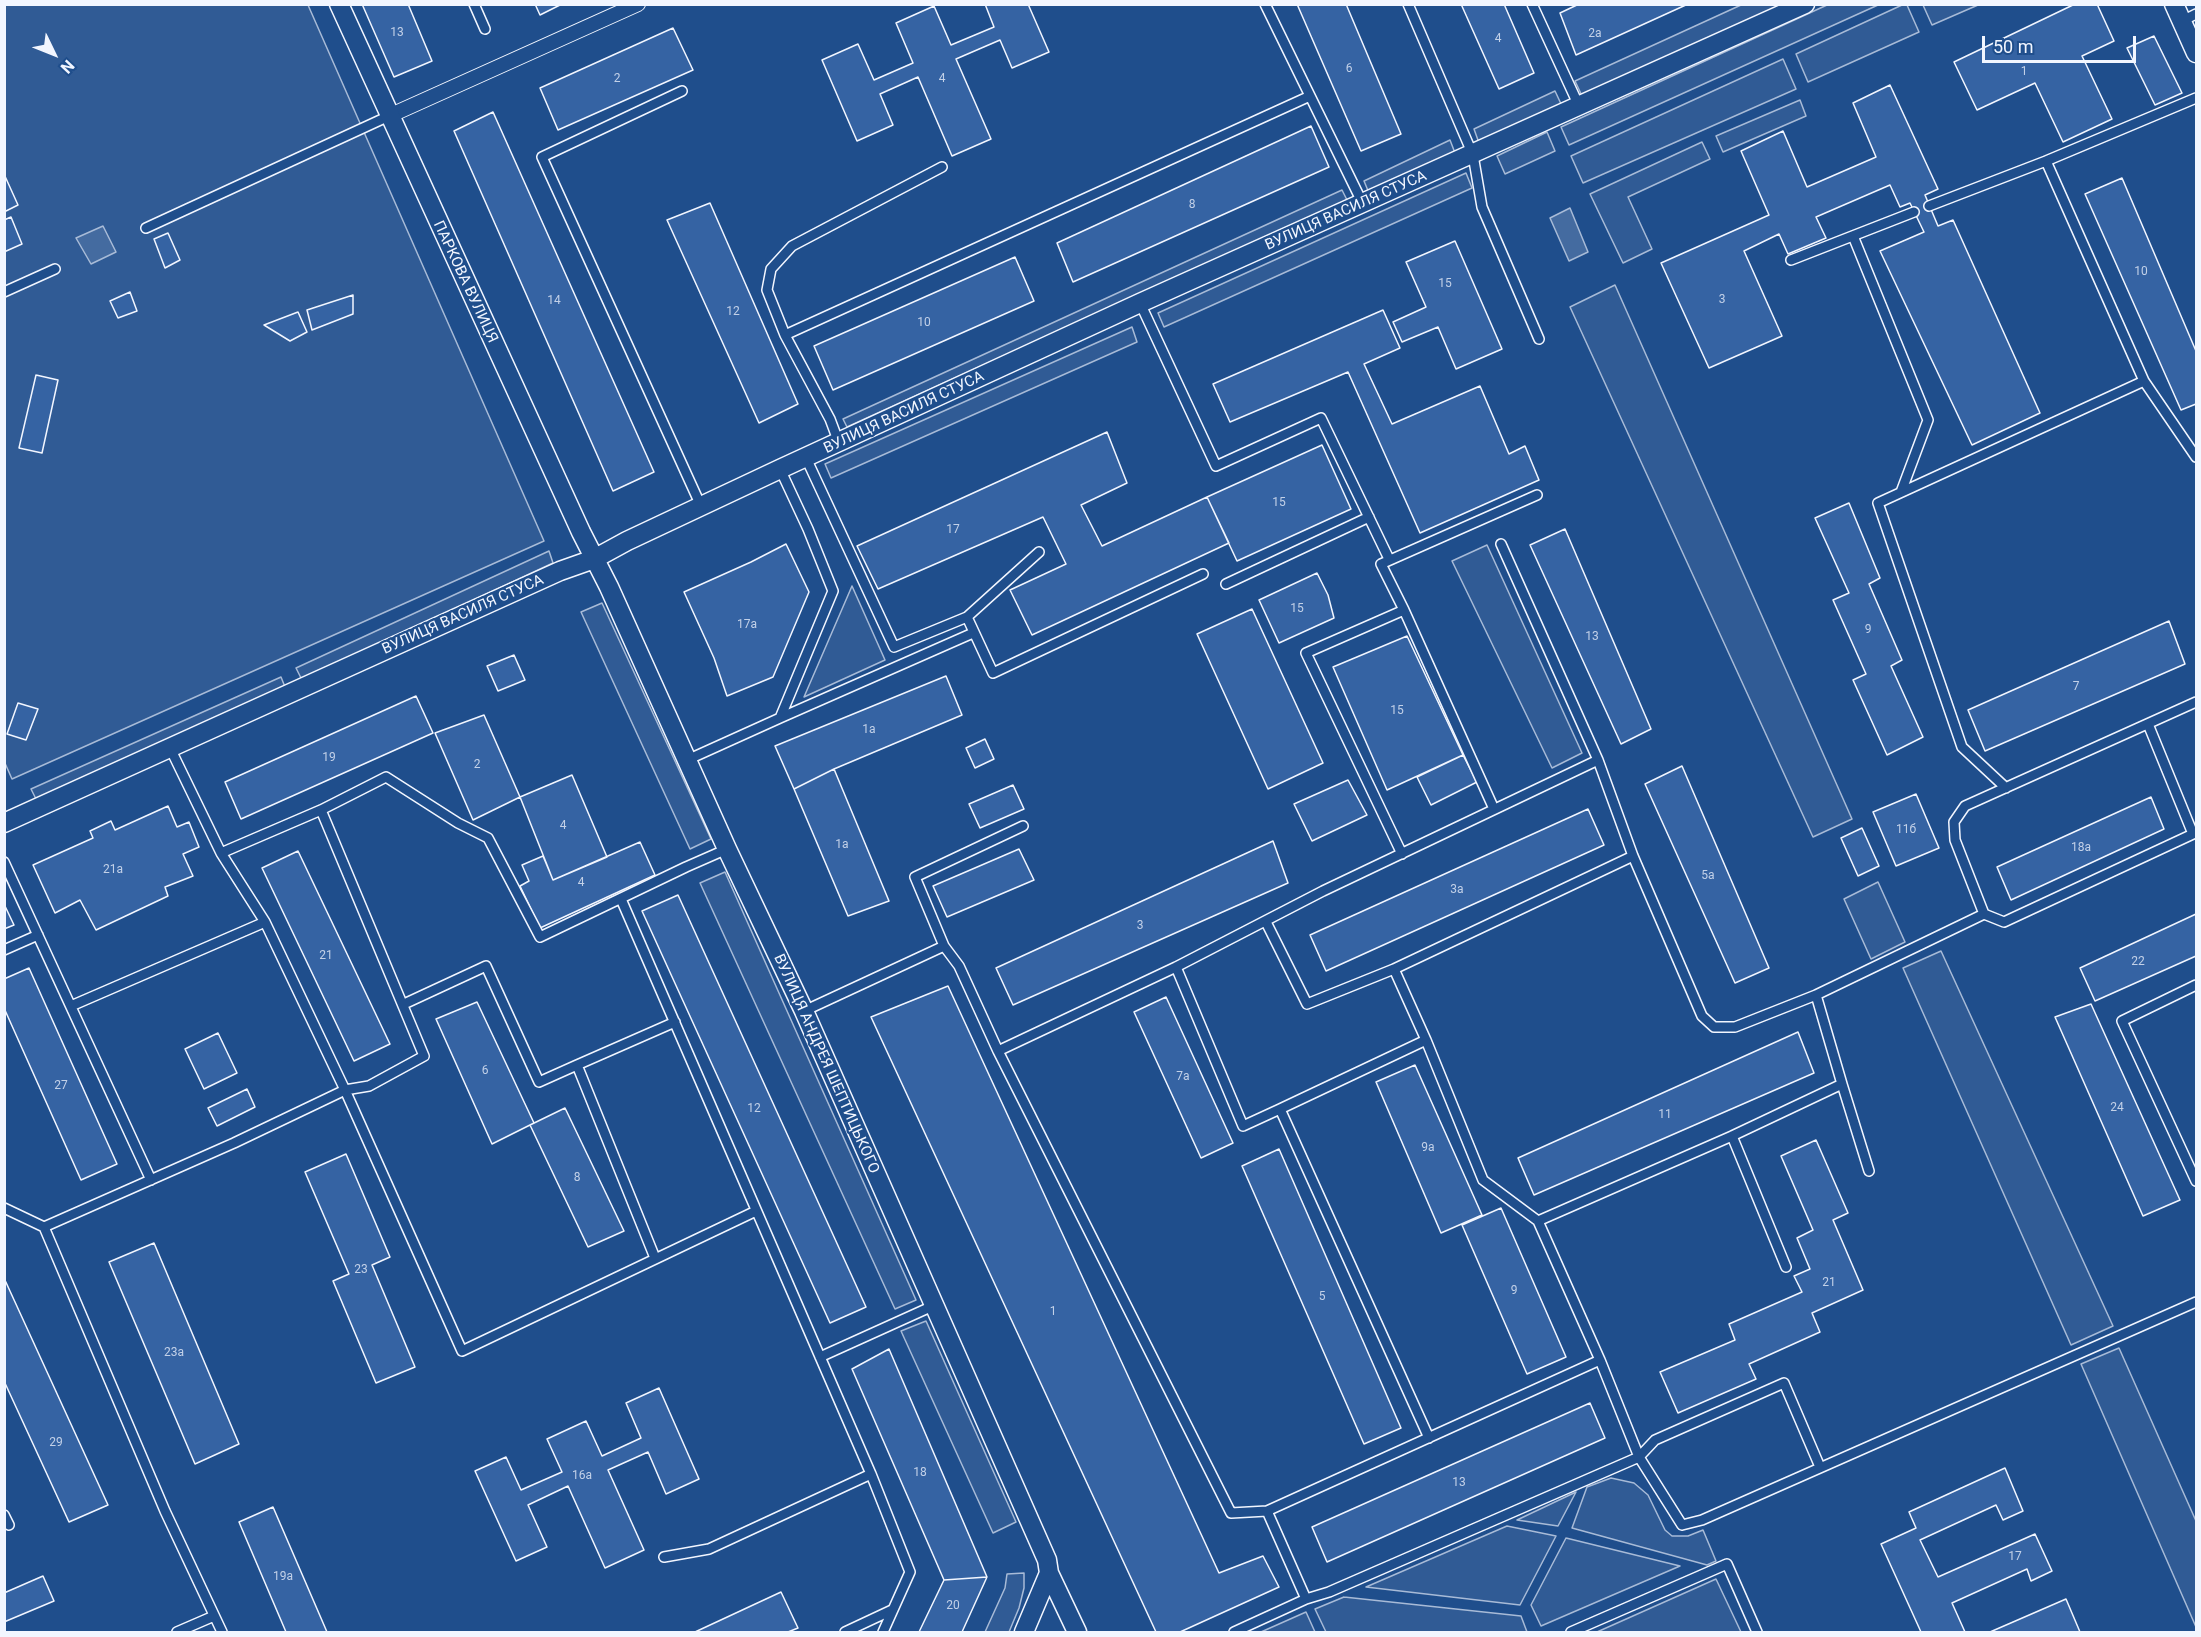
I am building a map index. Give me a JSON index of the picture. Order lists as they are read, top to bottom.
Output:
{
  "streets": {
    "street": ["ВУЛИЦЯ ВАСИЛЯ СТУСА", "ПАРКОВА ВУЛИЦЯ", "ВУЛИЦЯ АНДРЕЯ ШЕПТИЦЬКОГО"]
  },
  "crossings": [
    ["ВУЛИЦЯ ВАСИЛЯ СТУСА", "ПАРКОВА ВУЛИЦЯ"],
    ["ВУЛИЦЯ ВАСИЛЯ СТУСА", "ВУЛИЦЯ АНДРЕЯ ШЕПТИЦЬКОГО"],
    ["ПАРКОВА ВУЛИЦЯ", "ВУЛИЦЯ АНДРЕЯ ШЕПТИЦЬКОГО"]
  ],
  "house_numbers": [
    "13",
    "2а",
    "4",
    "6",
    "1",
    "2",
    "4",
    "8",
    "10",
    "15",
    "3",
    "14",
    "12",
    "10",
    "15",
    "17",
    "15",
    "17а",
    "9",
    "13",
    "7",
    "15",
    "1а",
    "19",
    "2",
    "4",
    "11б",
    "1а",
    "18а",
    "21а",
    "5а",
    "4",
    "3а",
    "3",
    "21",
    "22",
    "6",
    "7а",
    "27",
    "24",
    "12",
    "11",
    "9а",
    "8",
    "23",
    "21",
    "9",
    "5",
    "1",
    "23а",
    "29",
    "18",
    "16а",
    "13",
    "17",
    "19а",
    "20"
  ],
  "scale_bar": "50 m",
  "north": "bottom right"
}
